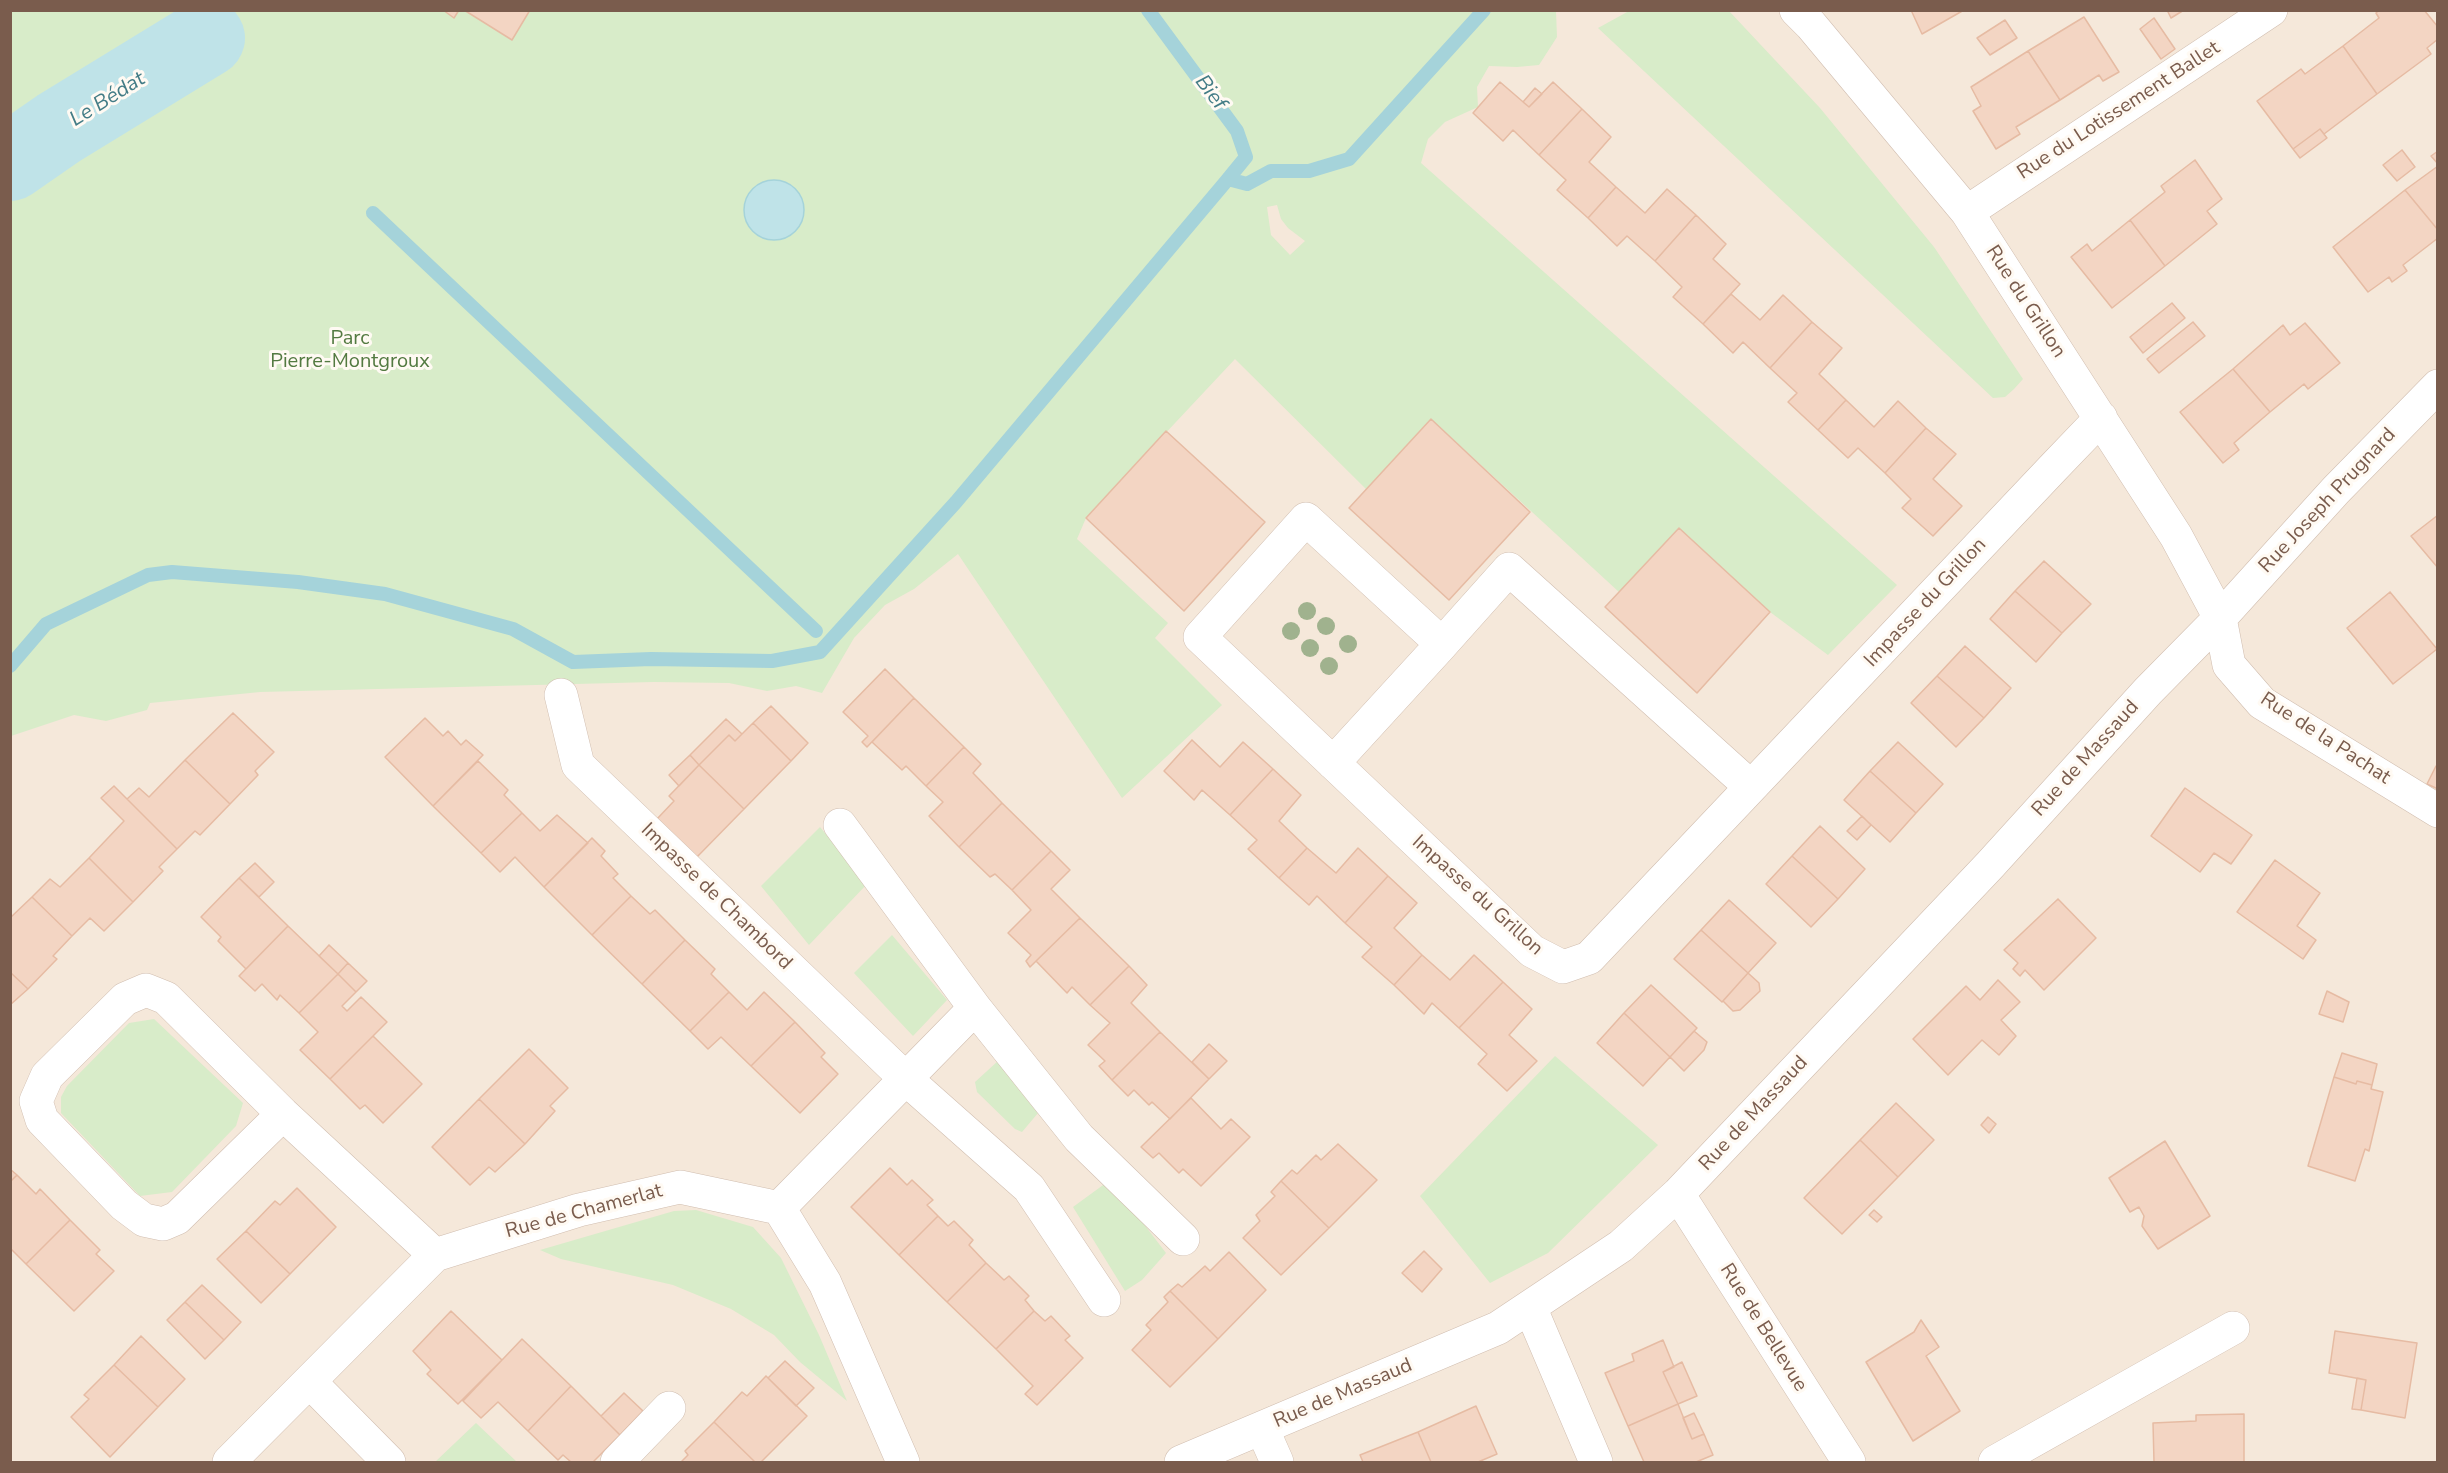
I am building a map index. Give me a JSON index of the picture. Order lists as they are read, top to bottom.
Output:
{
  "streets": {
    "street": [
      "Rue du Lotissement Ballet",
      "Rue du Grillon",
      "Rue Joseph Prugnard",
      "Impasse du Grillon",
      "Rue de la Pachat",
      "Rue de Massaud",
      "Impasse de Chambord",
      "Rue de Chamerlat",
      "Rue de Bellevue"
    ]
  },
  "crossings": [
    ["Rue du Lotissement Ballet", "Rue du Grillon"],
    ["Rue du Grillon", "Rue Joseph Prugnard"],
    ["Rue du Grillon", "Impasse du Grillon"],
    ["Rue du Grillon", "Rue de la Pachat"],
    ["Rue du Grillon", "Rue de Massaud"],
    ["Rue Joseph Prugnard", "Rue de la Pachat"],
    ["Rue Joseph Prugnard", "Rue de Massaud"],
    ["Rue de la Pachat", "Rue de Massaud"],
    ["Rue de Massaud", "Rue de Bellevue"]
  ],
  "water": ["Bief", "Le Bédat"],
  "parks": ["Parc Pierre-Montgroux"]
}
